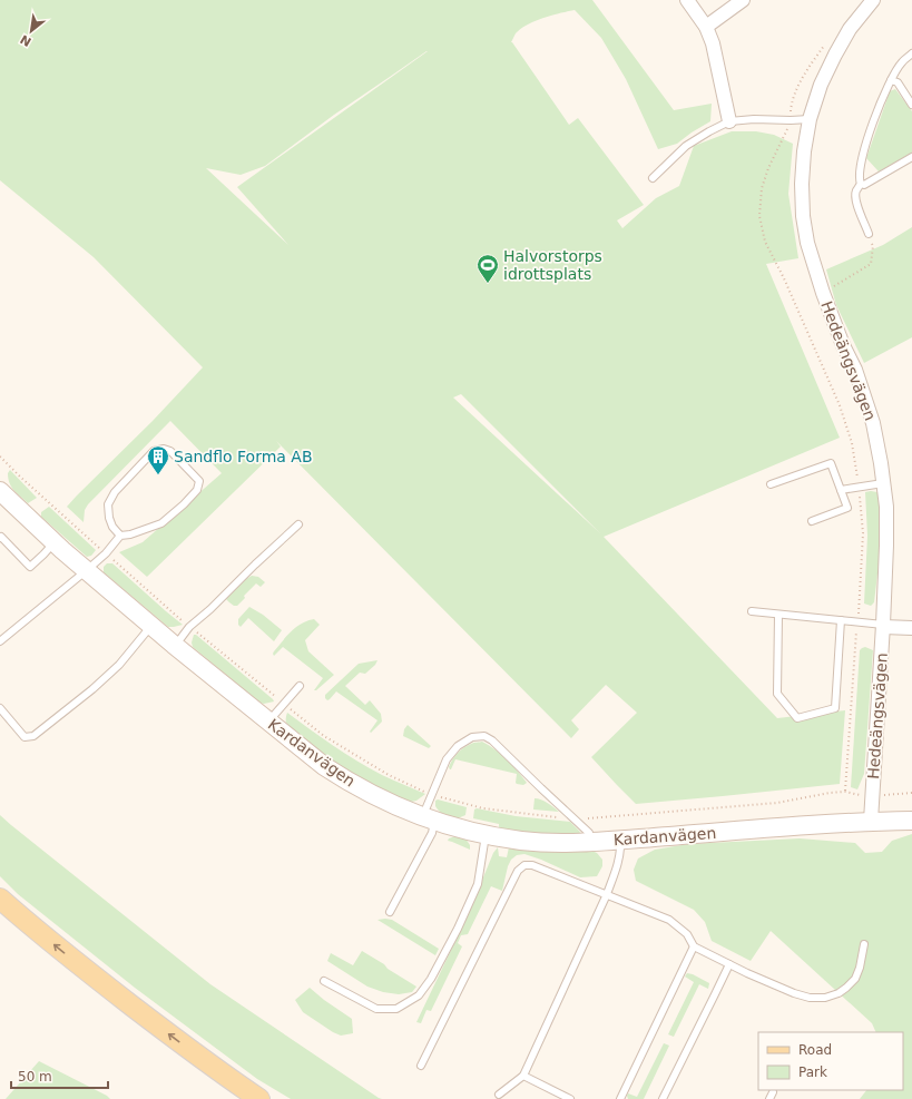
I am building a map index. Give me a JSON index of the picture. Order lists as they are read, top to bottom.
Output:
{
  "streets": {
    "street": ["Hedeängsvägen", "Kardanvägen"]
  },
  "crossings": [
    ["Hedeängsvägen", "Kardanvägen"]
  ],
  "places": {
    "sports": ["Halvorstorps idrottsplats"],
    "building": ["Sandflo Forma AB"]
  },
  "legend": ["Road", "Park"],
  "scale_bar": "50 m",
  "north": "bottom left"
}
